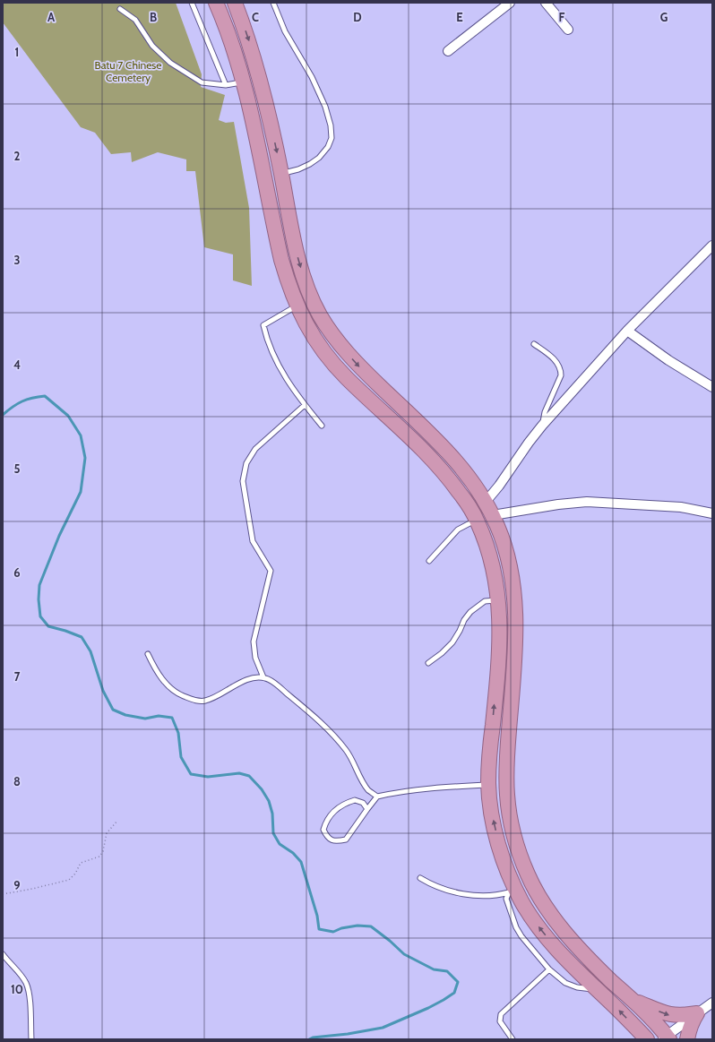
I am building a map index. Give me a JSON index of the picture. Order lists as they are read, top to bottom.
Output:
{
  "parks": ["Batu 7 Chinese Cemetery"],
  "grid": {
    "columns": [
      "A",
      "B",
      "C",
      "D",
      "E",
      "F",
      "G"
    ],
    "rows": [
      "1",
      "2",
      "3",
      "4",
      "5",
      "6",
      "7",
      "8",
      "9",
      "10"
    ]
  }
}
